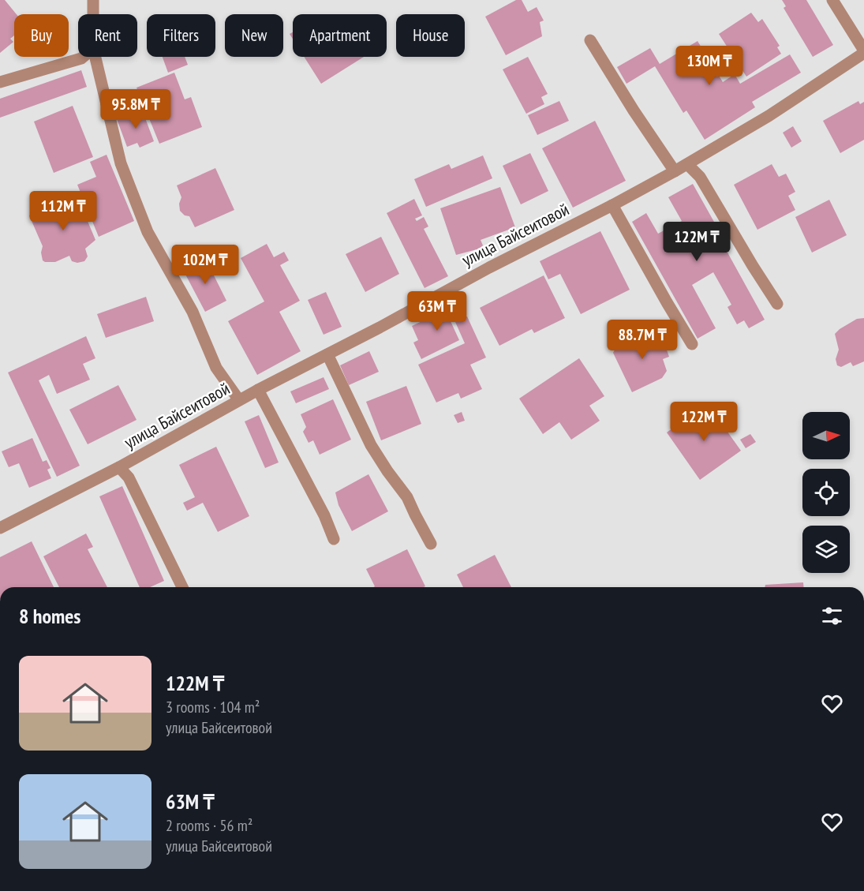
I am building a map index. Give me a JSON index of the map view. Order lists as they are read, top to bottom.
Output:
{
  "streets": {
    "street": ["улица Байсеитовой"]
  },
  "north": "right",
  "page": {
    "chip": [
      "Buy",
      "Rent",
      "Filters",
      "New",
      "Apartment",
      "House"
    ],
    "price": [
      "130M ₸",
      "95.8M ₸",
      "112M ₸",
      "122M ₸",
      "102M ₸",
      "63M ₸",
      "88.7M ₸",
      "122M ₸"
    ],
    "heading": "8 homes",
    "list": [
      {
        "name": "122M ₸",
        "note": "3 rooms · 104 m² · улица Байсеитовой"
      },
      {
        "name": "63M ₸",
        "note": "2 rooms · 56 m² · улица Байсеитовой"
      }
    ]
  }
}
